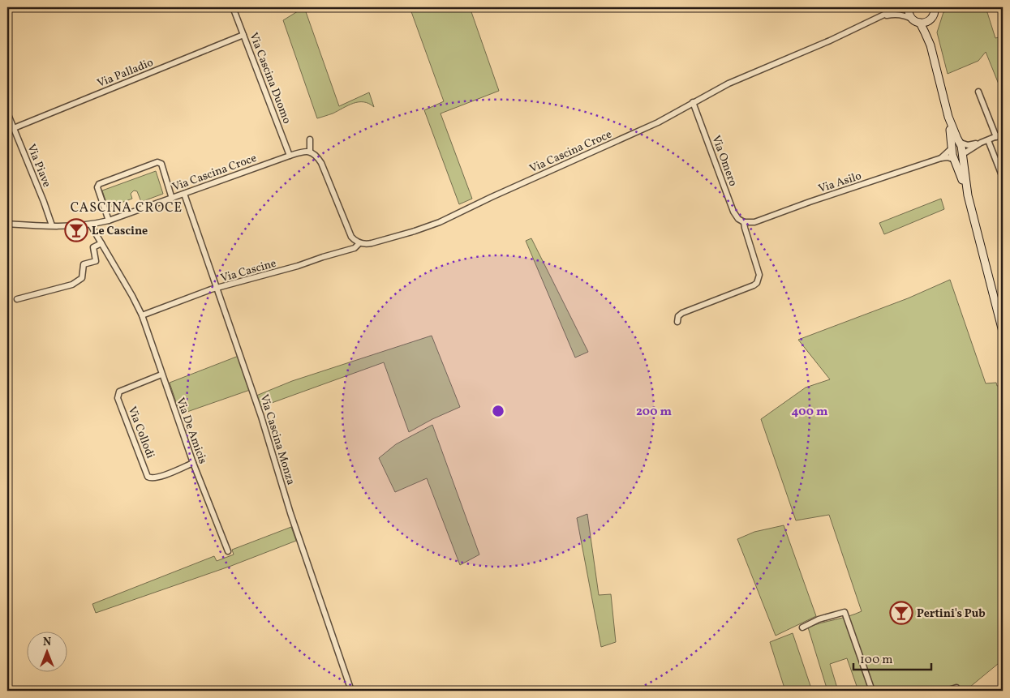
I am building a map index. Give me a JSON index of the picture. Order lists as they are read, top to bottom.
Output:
{
  "streets": {
    "street": [
      "Via Palladio",
      "Via Cascina Duomo",
      "Via Cascina Croce",
      "Via Omero",
      "Via Piave",
      "Via Asilo",
      "Via Cascine",
      "Via De Amicis",
      "Via Collodi",
      "Via Cascina Monza"
    ]
  },
  "crossings": [
    ["Via Palladio", "Via Cascina Duomo"],
    ["Via Palladio", "Via Piave"],
    ["Via Cascina Duomo", "Via Cascina Croce"],
    ["Via Cascina Croce", "Via Omero"],
    ["Via Cascina Croce", "Via Piave"],
    ["Via Cascina Croce", "Via Cascine"],
    ["Via Cascina Croce", "Via De Amicis"],
    ["Via Cascina Croce", "Via Cascina Monza"],
    ["Via Omero", "Via Asilo"],
    ["Via Cascine", "Via De Amicis"],
    ["Via Cascine", "Via Cascina Monza"],
    ["Via De Amicis", "Via Collodi"]
  ],
  "districts": ["CASCINA CROCE"],
  "places": {
    "bar": ["Le Cascine", "Pertini's Pub"]
  },
  "scale_bar": "100 m",
  "north": "top",
  "rings": ["200 m", "400 m"]
}
